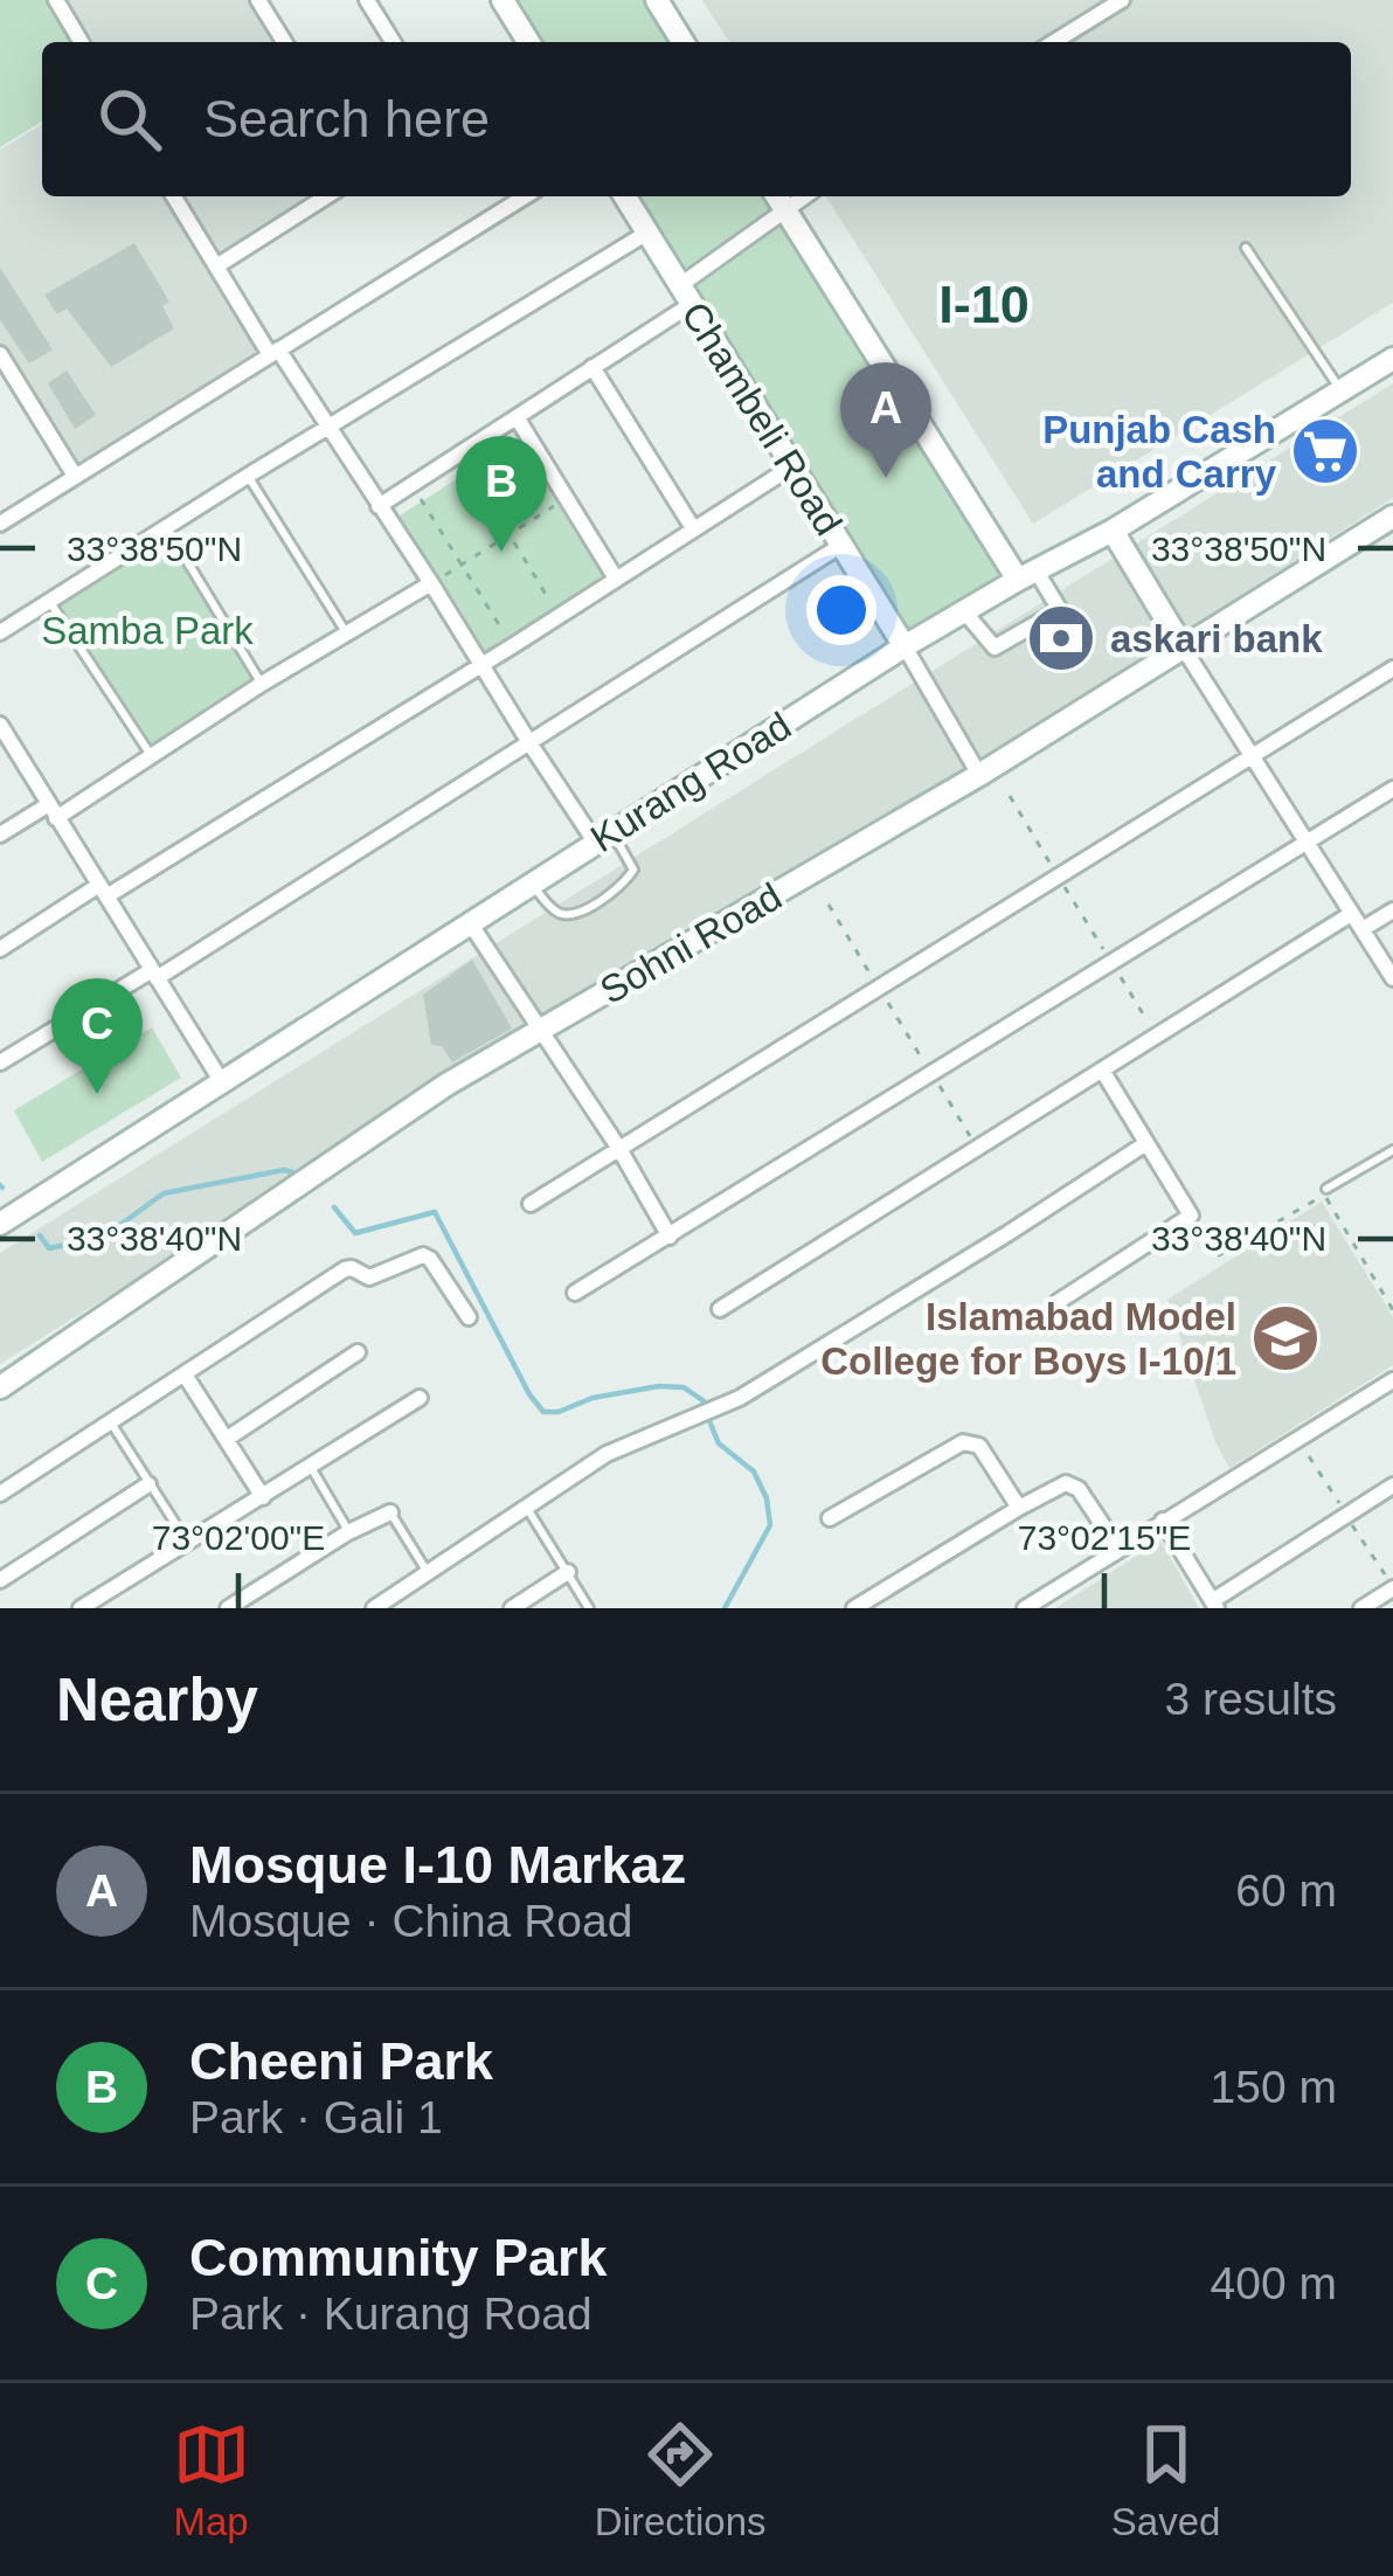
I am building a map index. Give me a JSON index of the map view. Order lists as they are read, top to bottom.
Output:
{
  "streets": {
    "street": ["Chambeli Road", "Kurang Road", "Sohni Road"]
  },
  "crossings": [
    ["Chambeli Road", "Kurang Road"]
  ],
  "districts": ["I-10"],
  "parks": ["Samba Park"],
  "places": {
    "supermarket": ["Punjab Cash and Carry"],
    "bank": ["askari bank"],
    "school or university": ["Islamabad Model College for Boys I-10/1"]
  },
  "page": {
    "search": "Search here",
    "pins": ["A", "B", "C"],
    "heading": ["Nearby", "3 results"],
    "list": [
      {
        "mark": "A",
        "name": "Mosque I-10 Markaz",
        "note": "Mosque · China Road",
        "value": "60 m"
      },
      {
        "mark": "B",
        "name": "Cheeni Park",
        "note": "Park · Gali 1",
        "value": "150 m"
      },
      {
        "mark": "C",
        "name": "Community Park",
        "note": "Park · Kurang Road",
        "value": "400 m"
      }
    ],
    "nav": ["Map", "Directions", "Saved"]
  },
  "coordinates": [
    "33°38'50\"N",
    "33°38'40\"N",
    "73°02'00\"E",
    "73°02'15\"E"
  ]
}
